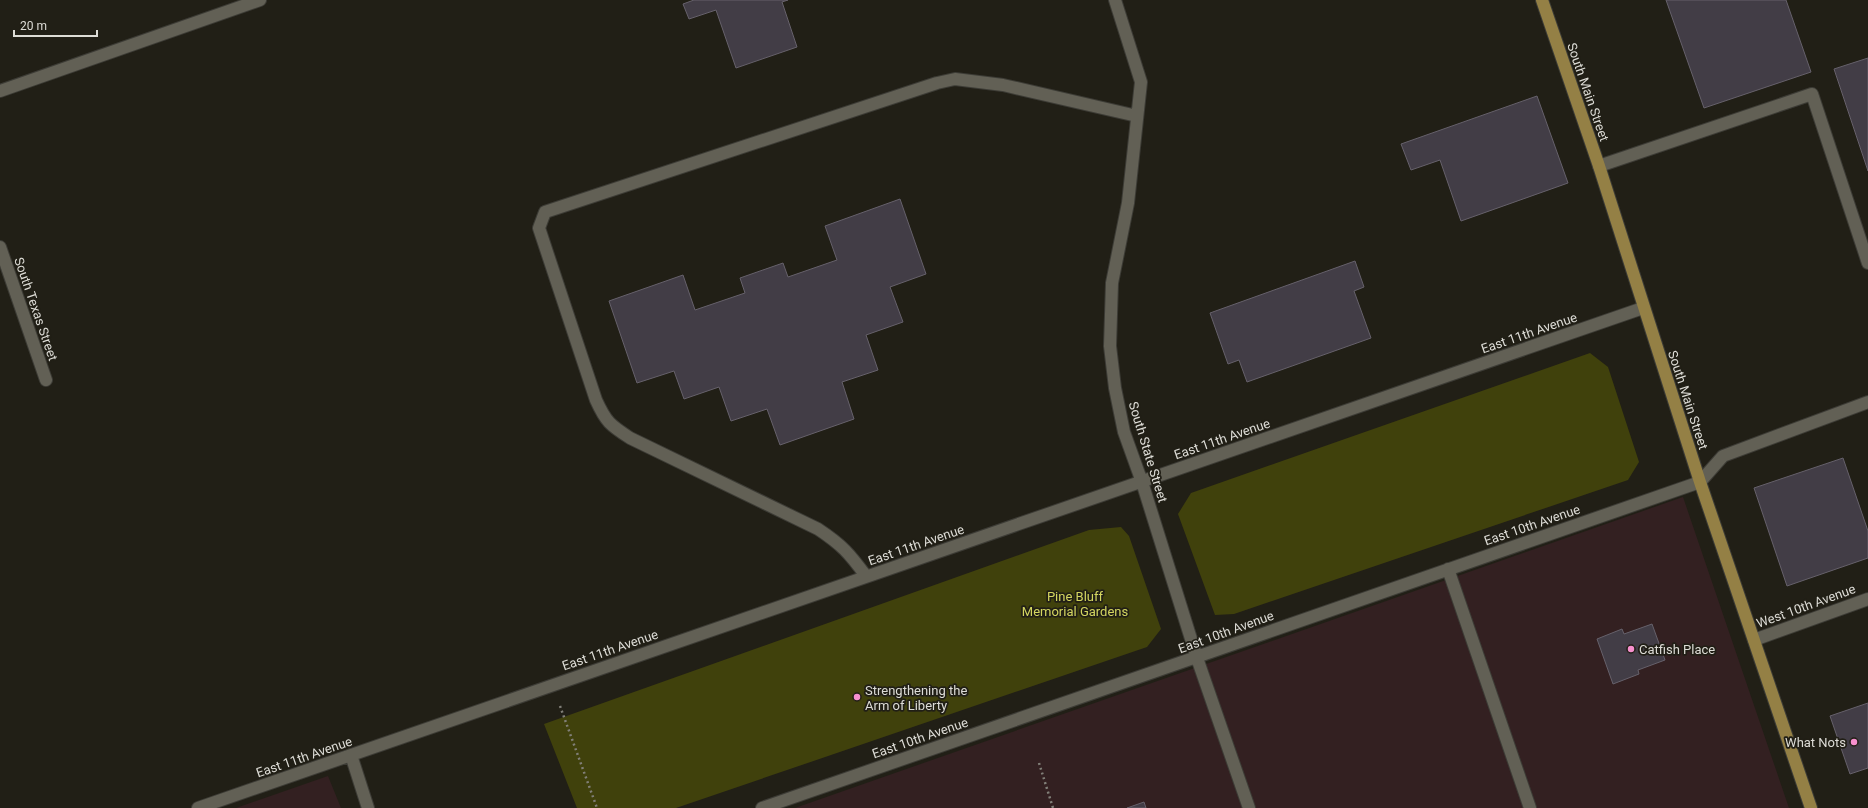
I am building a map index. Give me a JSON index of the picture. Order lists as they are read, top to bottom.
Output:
{
  "streets": {
    "main road": ["South Main Street"],
    "street": [
      "South Texas Street",
      "East 11th Avenue",
      "South State Street",
      "East 10th Avenue",
      "West 10th Avenue"
    ]
  },
  "crossings": [
    ["South Main Street", "East 11th Avenue"],
    ["South Main Street", "East 10th Avenue"],
    ["South Main Street", "West 10th Avenue"],
    ["East 11th Avenue", "South State Street"],
    ["South State Street", "East 10th Avenue"]
  ],
  "parks": ["Pine Bluff Memorial Gardens"],
  "places": ["Catfish Place", "Strengthening the Arm of Liberty", "What Nots"],
  "scale_bar": "20 m"
}
